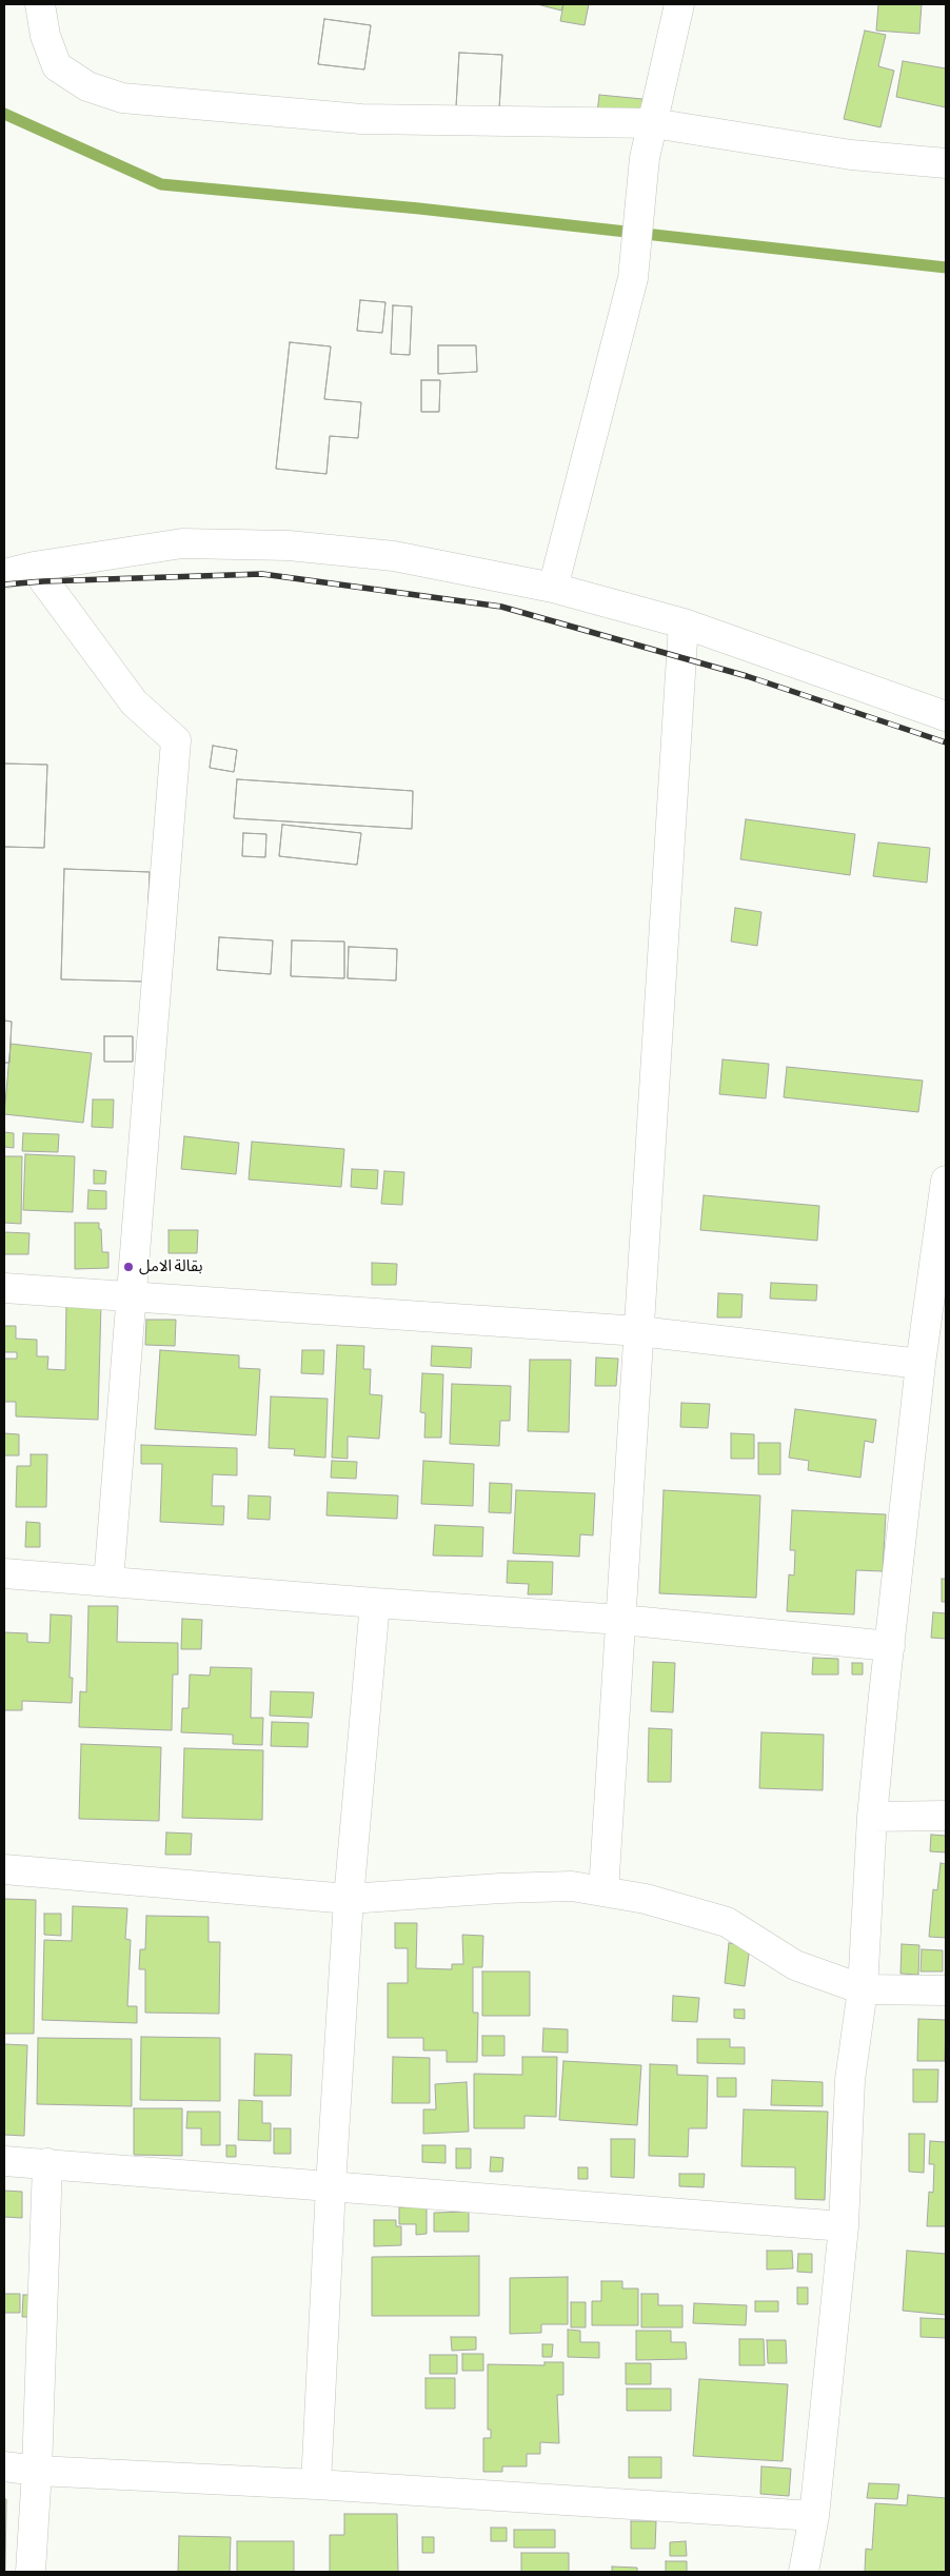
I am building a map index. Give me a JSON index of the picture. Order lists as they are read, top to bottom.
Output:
{
  "places": ["بقالة الامل"]
}
